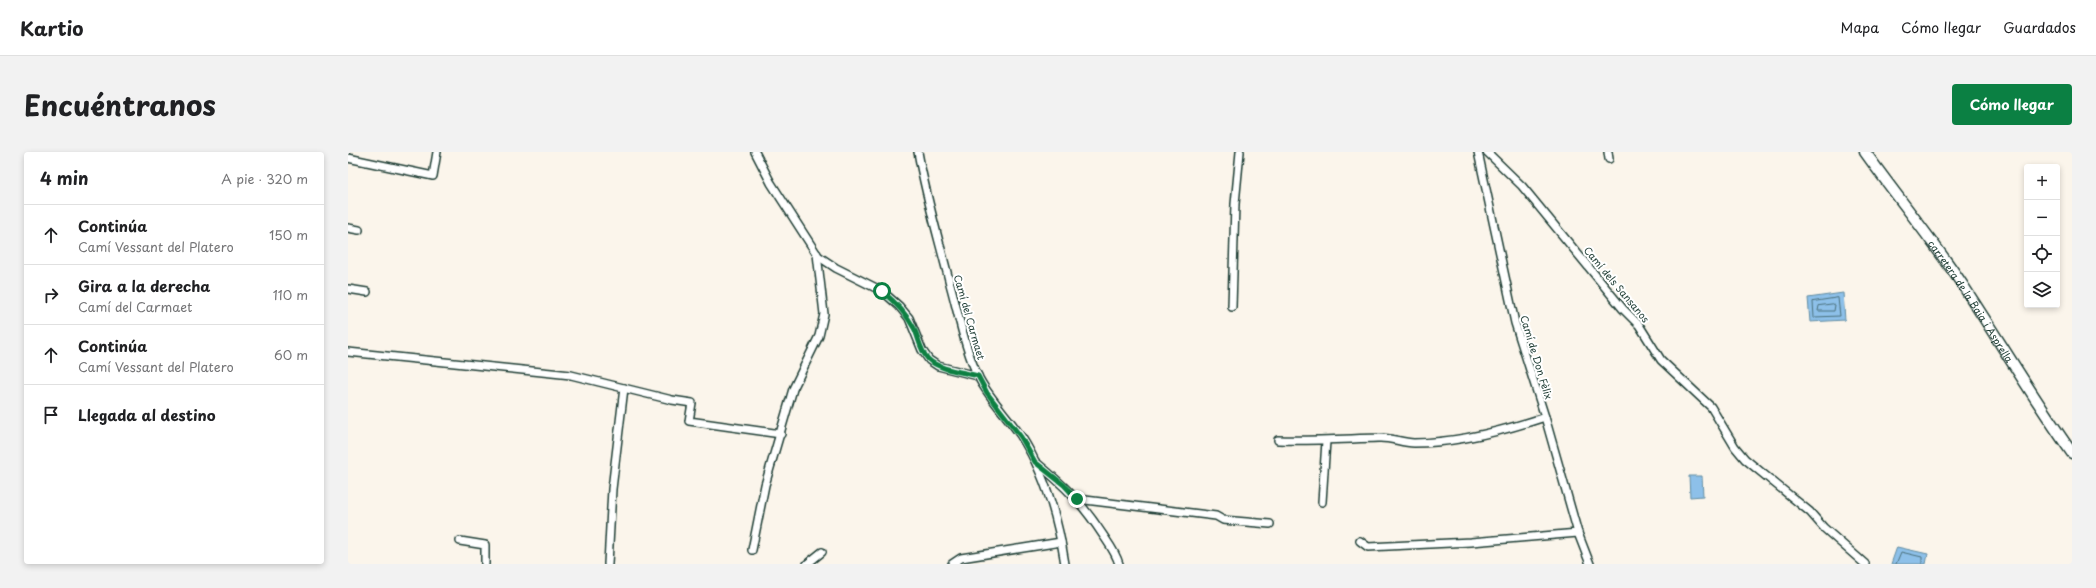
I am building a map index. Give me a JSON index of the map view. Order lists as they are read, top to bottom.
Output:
{
  "streets": {
    "main road": ["carretera de la Baia i Asprella"],
    "street": ["Camí dels Sansanos", "Camí del Carmaet", "Camí de Don Fèlix"]
  },
  "page": {
    "header": "Kartio",
    "nav": ["Mapa", "Cómo llegar", "Guardados"],
    "title": "Encuéntranos",
    "buttons": "Cómo llegar",
    "heading": ["4 min", "A pie · 320 m"],
    "map_buttons": ["+", "−"],
    "list": [
      ["Continúa", "Camí Vessant del Platero", "150 m"],
      ["Gira a la derecha", "Camí del Carmaet", "110 m"],
      ["Continúa", "Camí Vessant del Platero", "60 m"],
      "Llegada al destino"
    ]
  }
}
